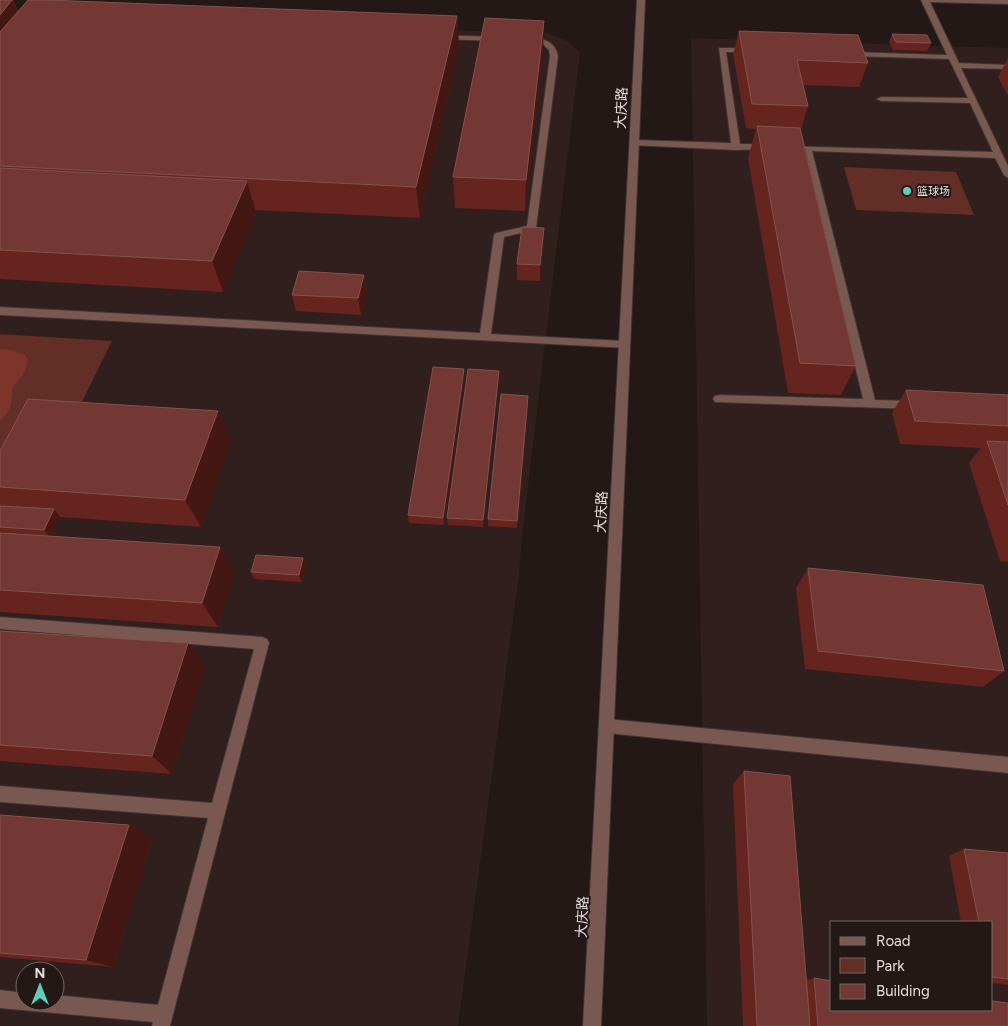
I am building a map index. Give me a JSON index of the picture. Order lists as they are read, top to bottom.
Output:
{
  "streets": {
    "street": ["大庆路"]
  },
  "places": ["篮球场"],
  "legend": ["Road", "Park", "Building"],
  "north": "top"
}
